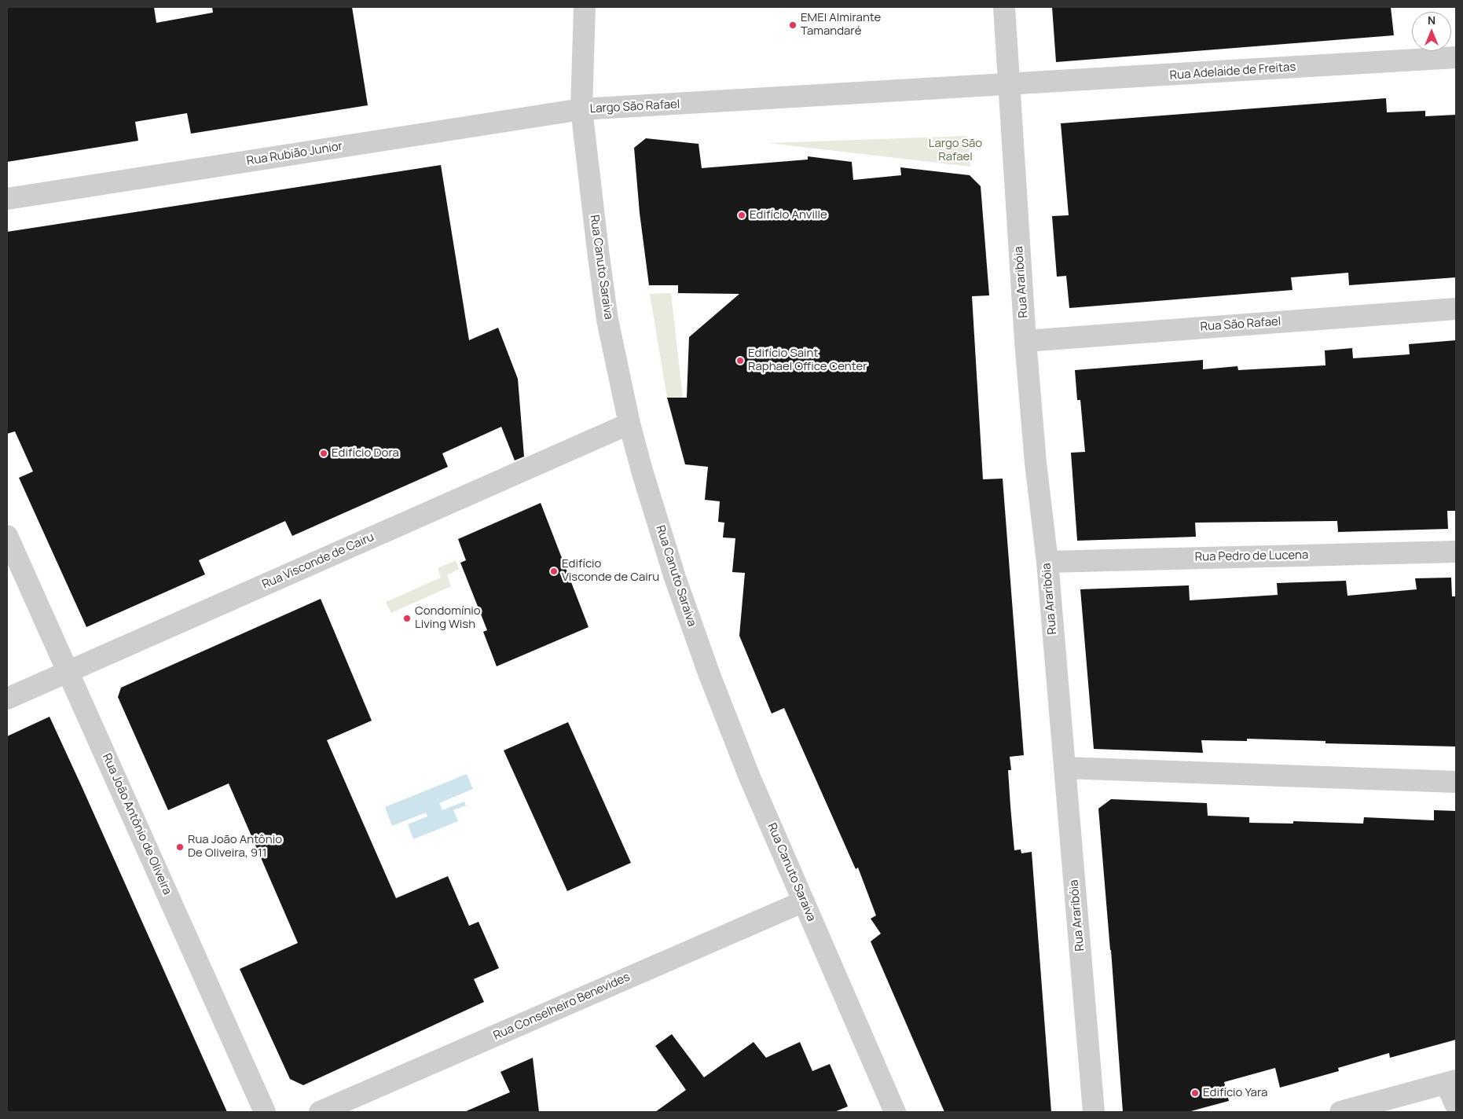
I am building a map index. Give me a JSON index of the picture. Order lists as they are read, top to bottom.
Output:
{
  "streets": {
    "street": [
      "Rua Adelaide de Freitas",
      "Largo São Rafael",
      "Rua Rubião Junior",
      "Rua Canuto Saraiva",
      "Rua Araribóia",
      "Rua São Rafael",
      "Rua Pedro de Lucena",
      "Rua Visconde de Cairu",
      "Rua João Antônio de Oliveira",
      "Rua Conselheiro Benevides"
    ]
  },
  "crossings": [
    ["Rua Adelaide de Freitas", "Largo São Rafael"],
    ["Rua Adelaide de Freitas", "Rua Araribóia"],
    ["Largo São Rafael", "Rua Rubião Junior"],
    ["Largo São Rafael", "Rua Canuto Saraiva"],
    ["Largo São Rafael", "Rua Araribóia"],
    ["Rua Rubião Junior", "Rua Canuto Saraiva"],
    ["Rua Canuto Saraiva", "Rua Visconde de Cairu"],
    ["Rua Canuto Saraiva", "Rua Conselheiro Benevides"],
    ["Rua Araribóia", "Rua São Rafael"],
    ["Rua Araribóia", "Rua Pedro de Lucena"],
    ["Rua Visconde de Cairu", "Rua João Antônio de Oliveira"]
  ],
  "parks": ["Largo São Rafael"],
  "places": [
    "EMEI Almirante Tamandaré",
    "Edifício Anville",
    "Edifício Saint Raphael Office Center",
    "Edifício Dora",
    "Edifício Visconde de Cairu",
    "Condomínio Living Wish",
    "Rua João Antônio De Oliveira, 911",
    "Edifício Yara"
  ],
  "north": "top"
}
